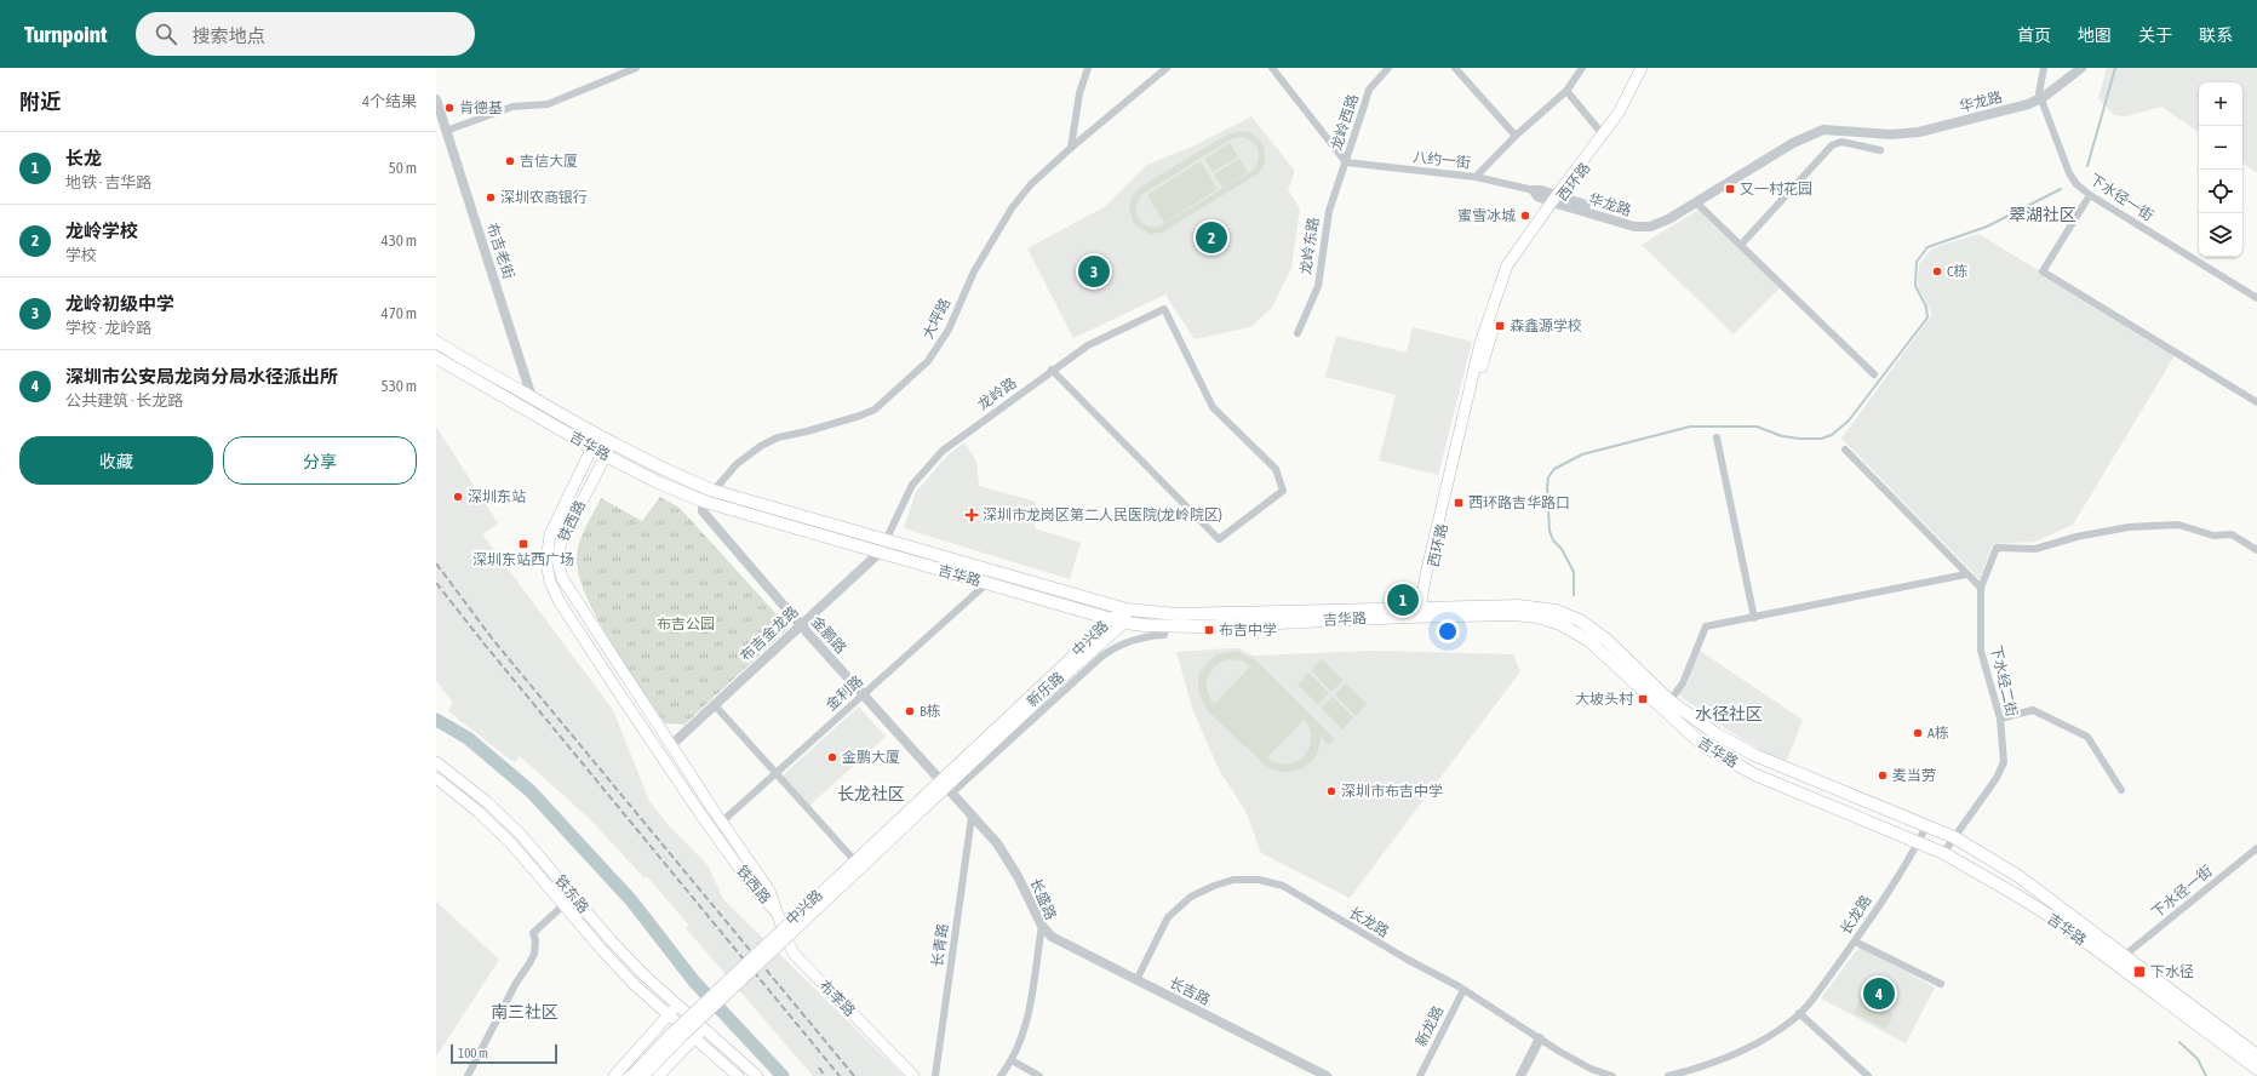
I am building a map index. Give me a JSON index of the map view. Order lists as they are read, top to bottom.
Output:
{
  "streets": {
    "main road": [
      "西环路",
      "吉华路",
      "铁西路",
      "中兴路",
      "铁东路",
      "布李路"
    ],
    "street": [
      "华龙路",
      "龙岭西路",
      "八约一街",
      "下水径一街",
      "龙岭东路",
      "布吉老街",
      "大坪路",
      "龙岭路",
      "布吉金龙路",
      "金鹏路",
      "下水经二街",
      "新乐路",
      "金利路",
      "长盛路",
      "长龙路",
      "长青路",
      "长吉路",
      "新龙路"
    ]
  },
  "crossings": [
    ["华龙路", "八约一街"],
    ["华龙路", "西环路"],
    ["华龙路", "下水径一街"],
    ["龙岭西路", "八约一街"],
    ["龙岭西路", "龙岭东路"],
    ["八约一街", "龙岭东路"],
    ["西环路", "吉华路"],
    ["下水径一街", "吉华路"],
    ["布吉老街", "吉华路"],
    ["大坪路", "吉华路"],
    ["龙岭路", "吉华路"],
    ["龙岭路", "布吉金龙路"],
    ["吉华路", "铁西路"],
    ["吉华路", "布吉金龙路"],
    ["吉华路", "金鹏路"],
    ["吉华路", "中兴路"],
    ["吉华路", "下水经二街"],
    ["吉华路", "新乐路"],
    ["吉华路", "金利路"],
    ["吉华路", "长龙路"],
    ["铁西路", "布吉金龙路"],
    ["铁西路", "金利路"],
    ["铁西路", "布李路"],
    ["布吉金龙路", "金鹏路"],
    ["金鹏路", "新乐路"],
    ["金鹏路", "金利路"],
    ["金鹏路", "长盛路"],
    ["新乐路", "长盛路"],
    ["长盛路", "长青路"],
    ["长盛路", "长吉路"],
    ["长龙路", "长吉路"],
    ["长龙路", "新龙路"]
  ],
  "districts": [
    "翠湖社区",
    "水径社区",
    "长龙社区",
    "南三社区"
  ],
  "parks": ["布吉公园"],
  "places": {
    "other": [
      "肯德基",
      "吉信大厦",
      "深圳农商银行",
      "蜜雪冰城",
      "C栋",
      "深圳东站",
      "B栋",
      "A栋",
      "金鹏大厦",
      "麦当劳",
      "深圳市布吉中学"
    ],
    "transit": [
      "又一村花园",
      "森鑫源学校",
      "西环路吉华路口",
      "深圳东站西广场",
      "布吉中学",
      "大坡头村",
      "下水径"
    ],
    "health": ["深圳市龙岗区第二人民医院(龙岭院区)"]
  },
  "scale_bar": "100 m",
  "page": {
    "header": "Turnpoint",
    "search": "搜索地点",
    "nav": [
      "首页",
      "地图",
      "关于",
      "联系"
    ],
    "heading": ["附近", "4个结果"],
    "map_buttons": ["+", "−"],
    "list": [
      {
        "mark": "1",
        "name": "长龙",
        "note": "地铁 · 吉华路",
        "value": "50 m"
      },
      {
        "mark": "2",
        "name": "龙岭学校",
        "note": "学校",
        "value": "430 m"
      },
      {
        "mark": "3",
        "name": "龙岭初级中学",
        "note": "学校 · 龙岭路",
        "value": "470 m"
      },
      {
        "mark": "4",
        "name": "深圳市公安局龙岗分局水径派出所",
        "note": "公共建筑 · 长龙路",
        "value": "530 m"
      }
    ],
    "pins": [
      "2",
      "3",
      "1",
      "4"
    ],
    "buttons": ["收藏", "分享"],
    "scale": "100 m"
  }
}
